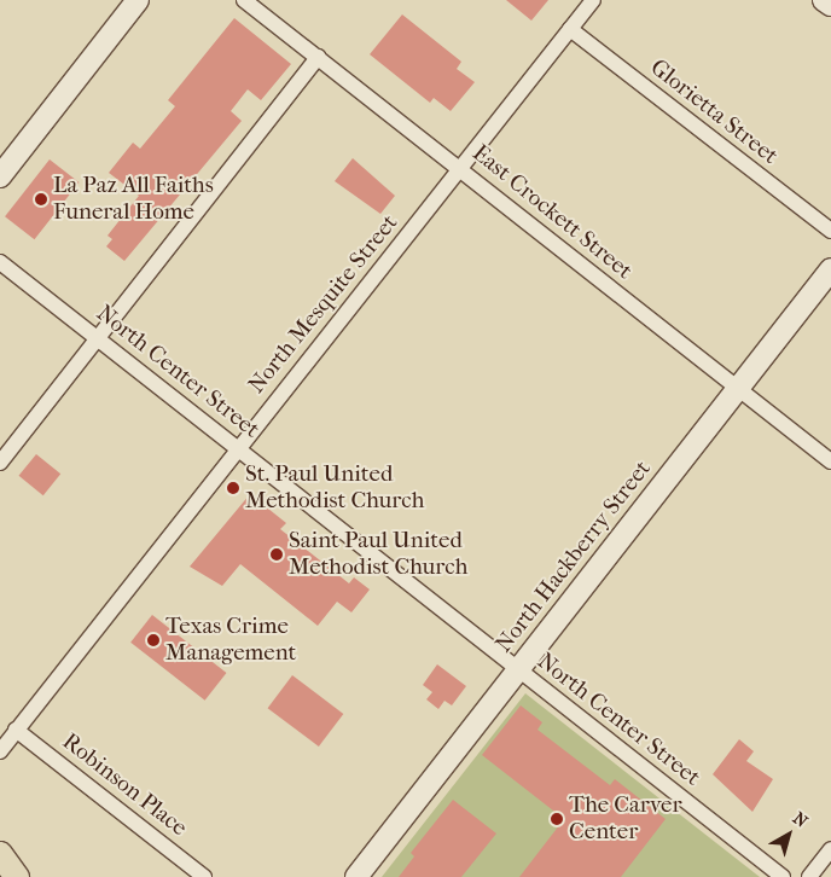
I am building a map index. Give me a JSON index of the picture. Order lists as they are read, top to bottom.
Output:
{
  "streets": {
    "main road": ["North Hackberry Street"],
    "street": [
      "Glorietta Street",
      "East Crockett Street",
      "North Mesquite Street",
      "North Center Street",
      "Robinson Place"
    ]
  },
  "crossings": [
    ["Glorietta Street", "North Mesquite Street"],
    ["East Crockett Street", "North Mesquite Street"],
    ["East Crockett Street", "North Hackberry Street"],
    ["North Mesquite Street", "North Center Street"],
    ["North Mesquite Street", "Robinson Place"],
    ["North Center Street", "North Hackberry Street"]
  ],
  "places": [
    "La Paz All Faiths Funeral Home",
    "St. Paul United Methodist Church",
    "Saint Paul United Methodist Church",
    "Texas Crime Management",
    "The Carver Center"
  ],
  "north": "top right"
}
